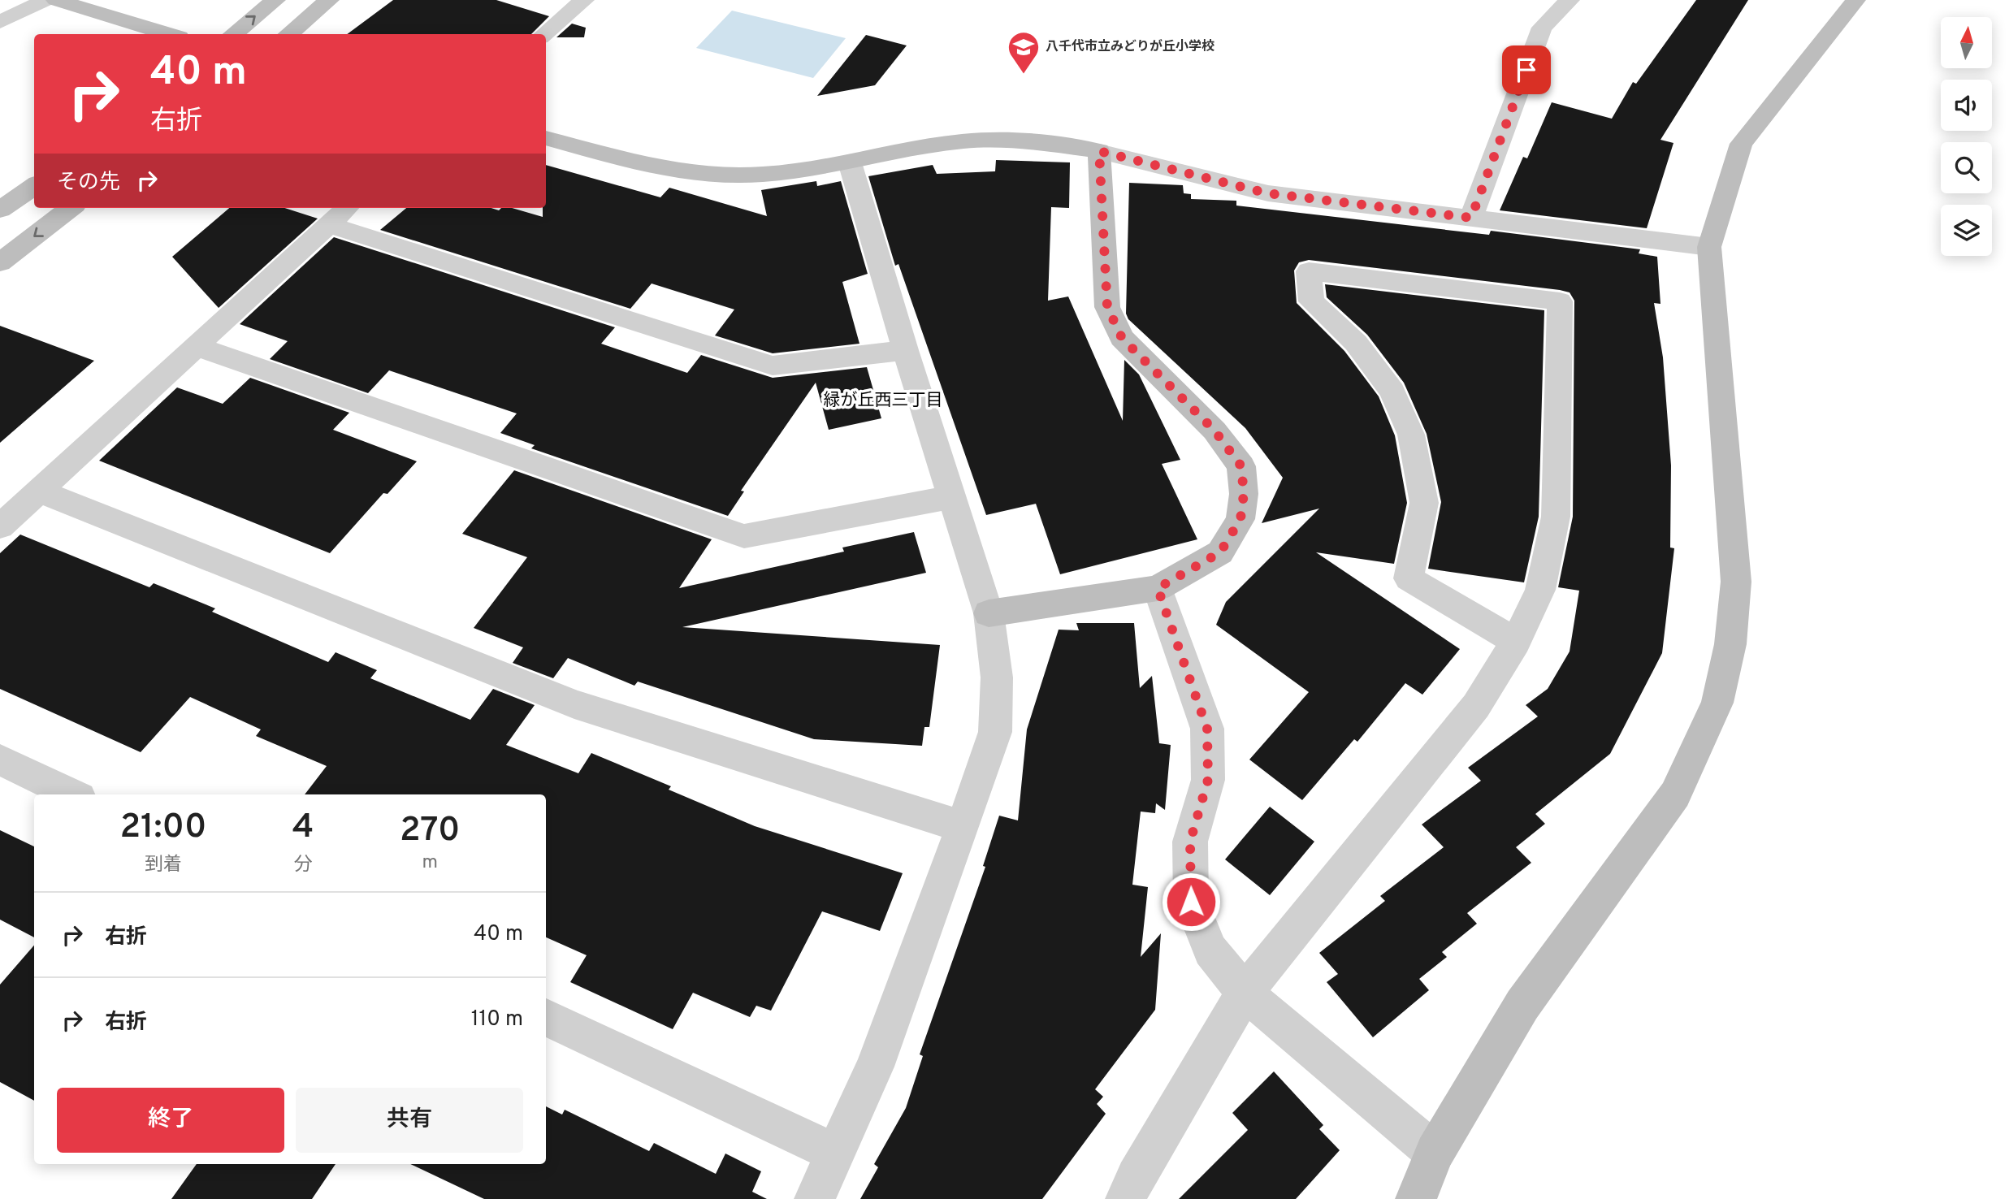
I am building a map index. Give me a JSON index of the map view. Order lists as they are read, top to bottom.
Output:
{
  "districts": ["緑が丘西三丁目"],
  "places": {
    "school or university": ["八千代市立みどりが丘小学校"]
  },
  "north": "top",
  "page": {
    "turn": ["40 m", "右折"],
    "then": "その先",
    "eta": [
      "21:00",
      "到着",
      "4",
      "分",
      "270",
      "m"
    ],
    "list": [
      {
        "name": "右折",
        "value": "40 m"
      },
      {
        "name": "右折",
        "value": "110 m"
      }
    ],
    "buttons": ["終了", "共有"]
  }
}
